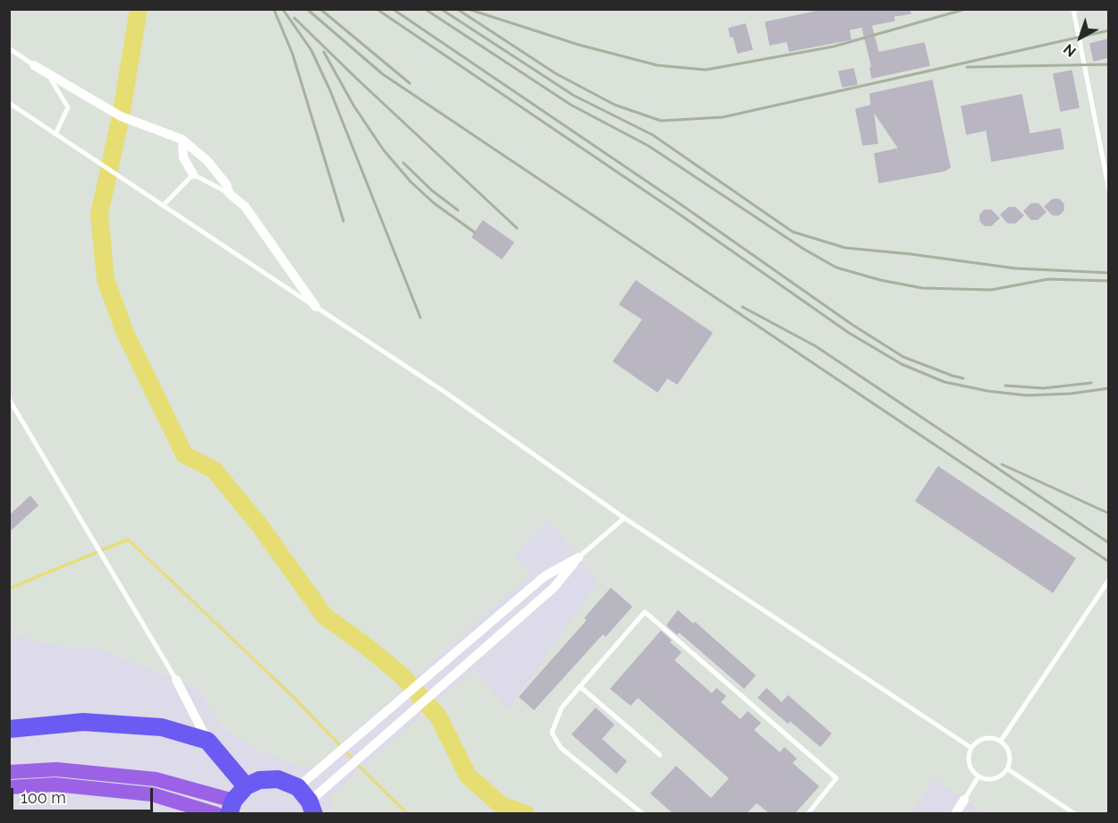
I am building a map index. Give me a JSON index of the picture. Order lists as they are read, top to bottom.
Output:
{
  "scale_bar": "100 m",
  "north": "bottom left"
}
